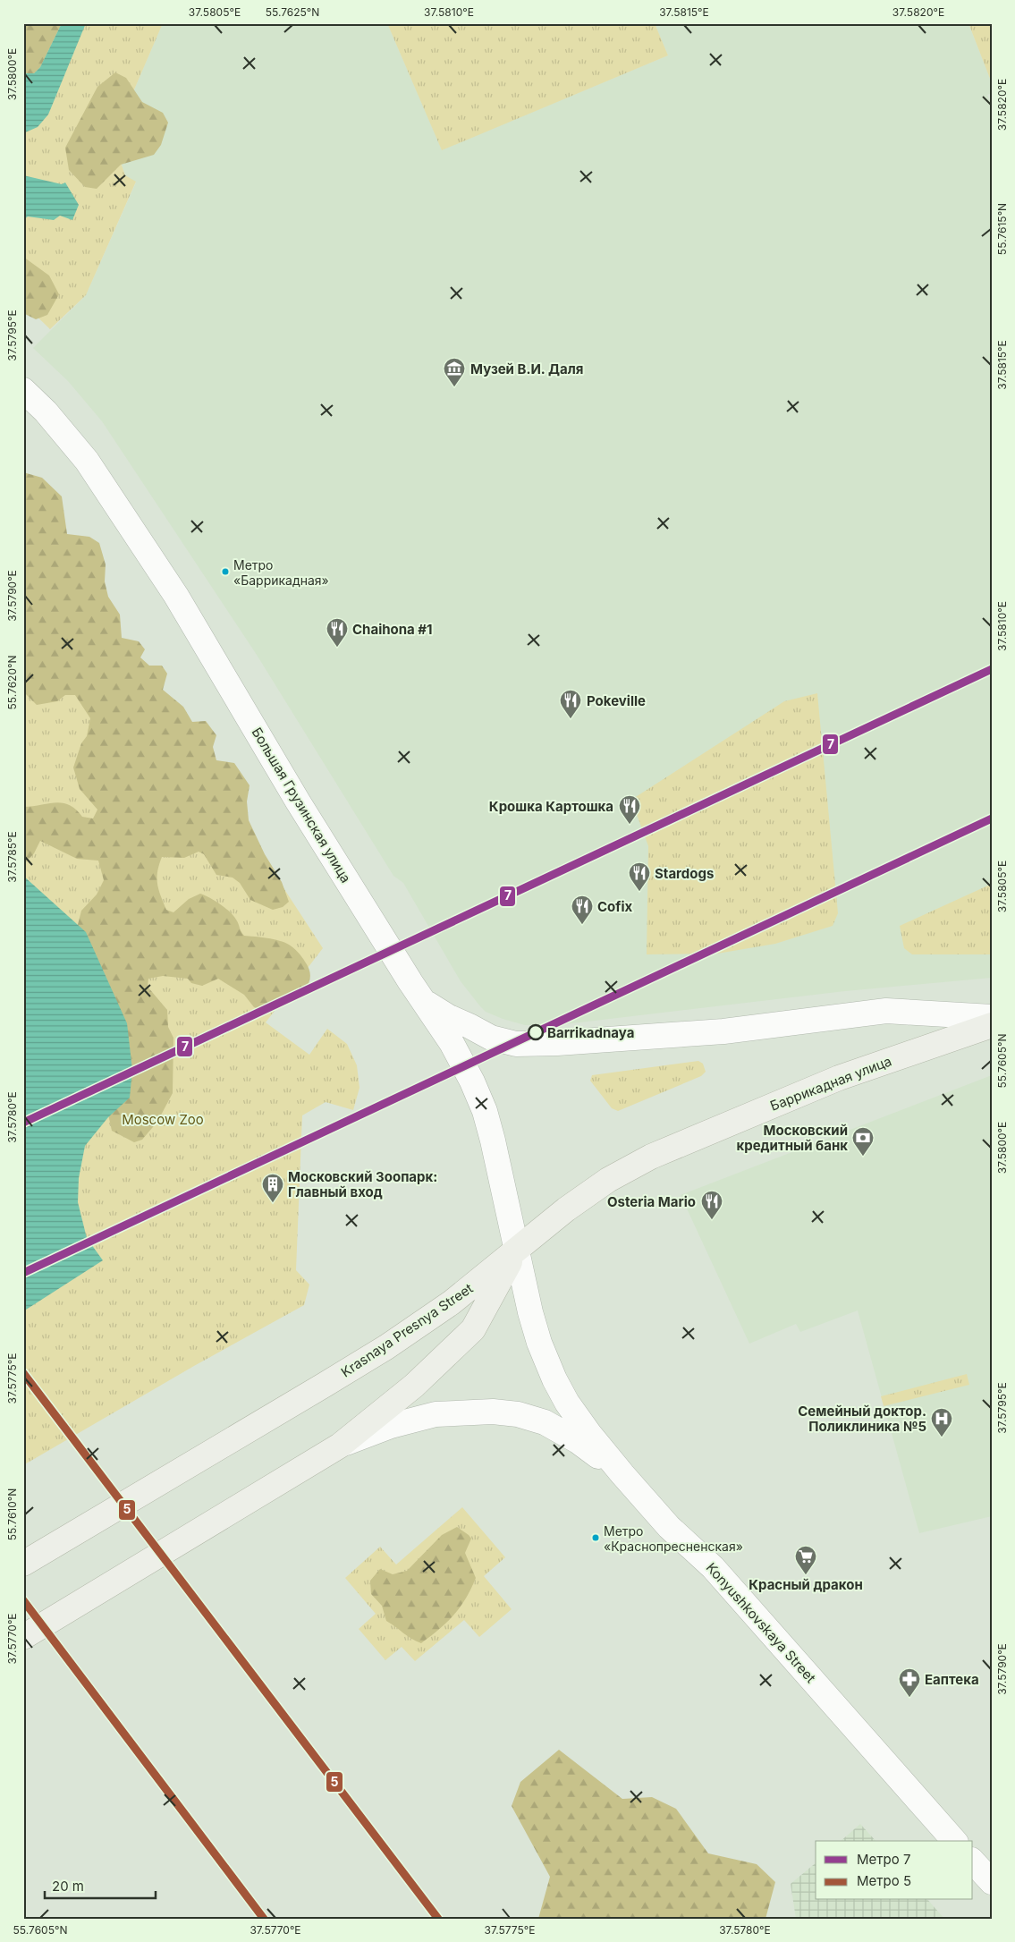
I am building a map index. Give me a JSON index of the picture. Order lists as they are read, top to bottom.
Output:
{
  "streets": {
    "main road": [
      "Большая Грузинская улица",
      "Баррикадная улица",
      "Krasnaya Presnya Street",
      "Konyushkovskaya Street"
    ]
  },
  "crossings": [
    ["Большая Грузинская улица", "Баррикадная улица"],
    ["Большая Грузинская улица", "Krasnaya Presnya Street"],
    ["Большая Грузинская улица", "Konyushkovskaya Street"],
    ["Баррикадная улица", "Krasnaya Presnya Street"],
    ["Баррикадная улица", "Konyushkovskaya Street"],
    ["Krasnaya Presnya Street", "Konyushkovskaya Street"]
  ],
  "parks": ["Moscow Zoo"],
  "places": {
    "museum": ["Музей В.И. Даля"],
    "other": ["Метро «Баррикадная»", "Barrikadnaya", "Метро «Краснопресненская»"],
    "restaurant": [
      "Chaihona #1",
      "Pokeville",
      "Крошка Картошка",
      "Stardogs",
      "Cofix",
      "Osteria Mario"
    ],
    "bank": ["Московский кредитный банк"],
    "building": ["Московский Зоопарк: Главный вход"],
    "hospital": ["Семейный доктор. Поликлиника №5"],
    "supermarket": ["Красный дракон"],
    "pharmacy": ["Еаптека"]
  },
  "lines": ["metro line 7", "metro line 5"],
  "legend": ["Метро 7", "Метро 5"],
  "scale_bar": "20 m",
  "coordinates": [
    "37.5805°E",
    "55.7625°N",
    "37.5810°E",
    "37.5815°E",
    "37.5820°E",
    "37.5800°E",
    "55.7615°N",
    "37.5795°E",
    "37.5790°E",
    "55.7620°N",
    "37.5785°E",
    "55.7605°N",
    "37.5780°E",
    "37.5775°E",
    "55.7610°N",
    "37.5770°E"
  ]
}
